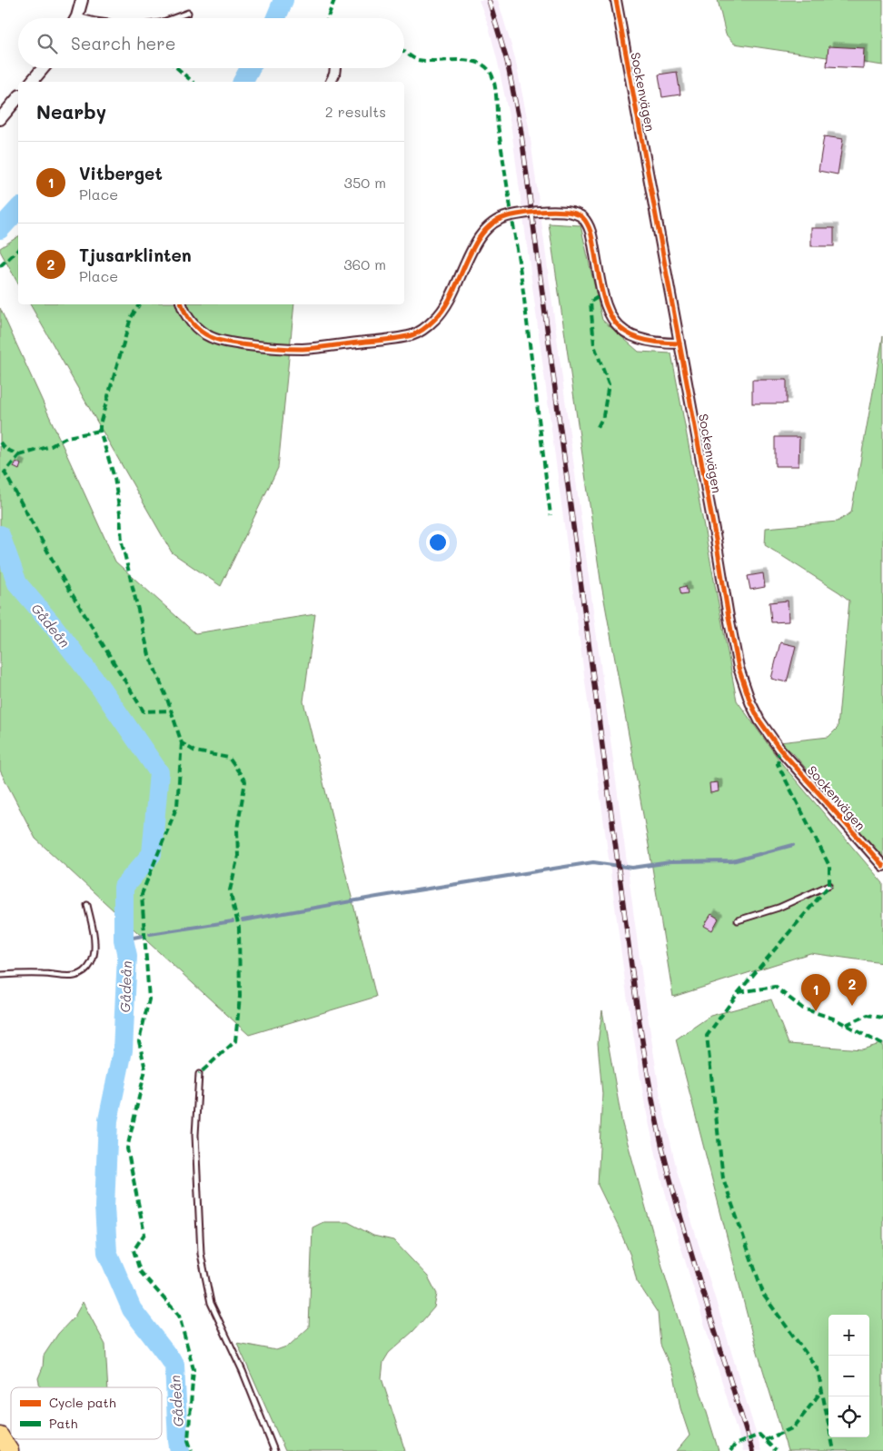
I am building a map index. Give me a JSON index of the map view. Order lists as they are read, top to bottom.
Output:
{
  "streets": {
    "street": ["Sockenvägen"]
  },
  "water": ["Gådeån"],
  "legend": ["Cycle path", "Path"],
  "page": {
    "search": "Search here",
    "heading": ["Nearby", "2 results"],
    "list": [
      {
        "mark": "1",
        "name": "Vitberget",
        "note": "Place",
        "value": "350 m"
      },
      {
        "mark": "2",
        "name": "Tjusarklinten",
        "note": "Place",
        "value": "360 m"
      }
    ],
    "pins": ["2", "1"],
    "map_buttons": ["+", "−"]
  }
}
